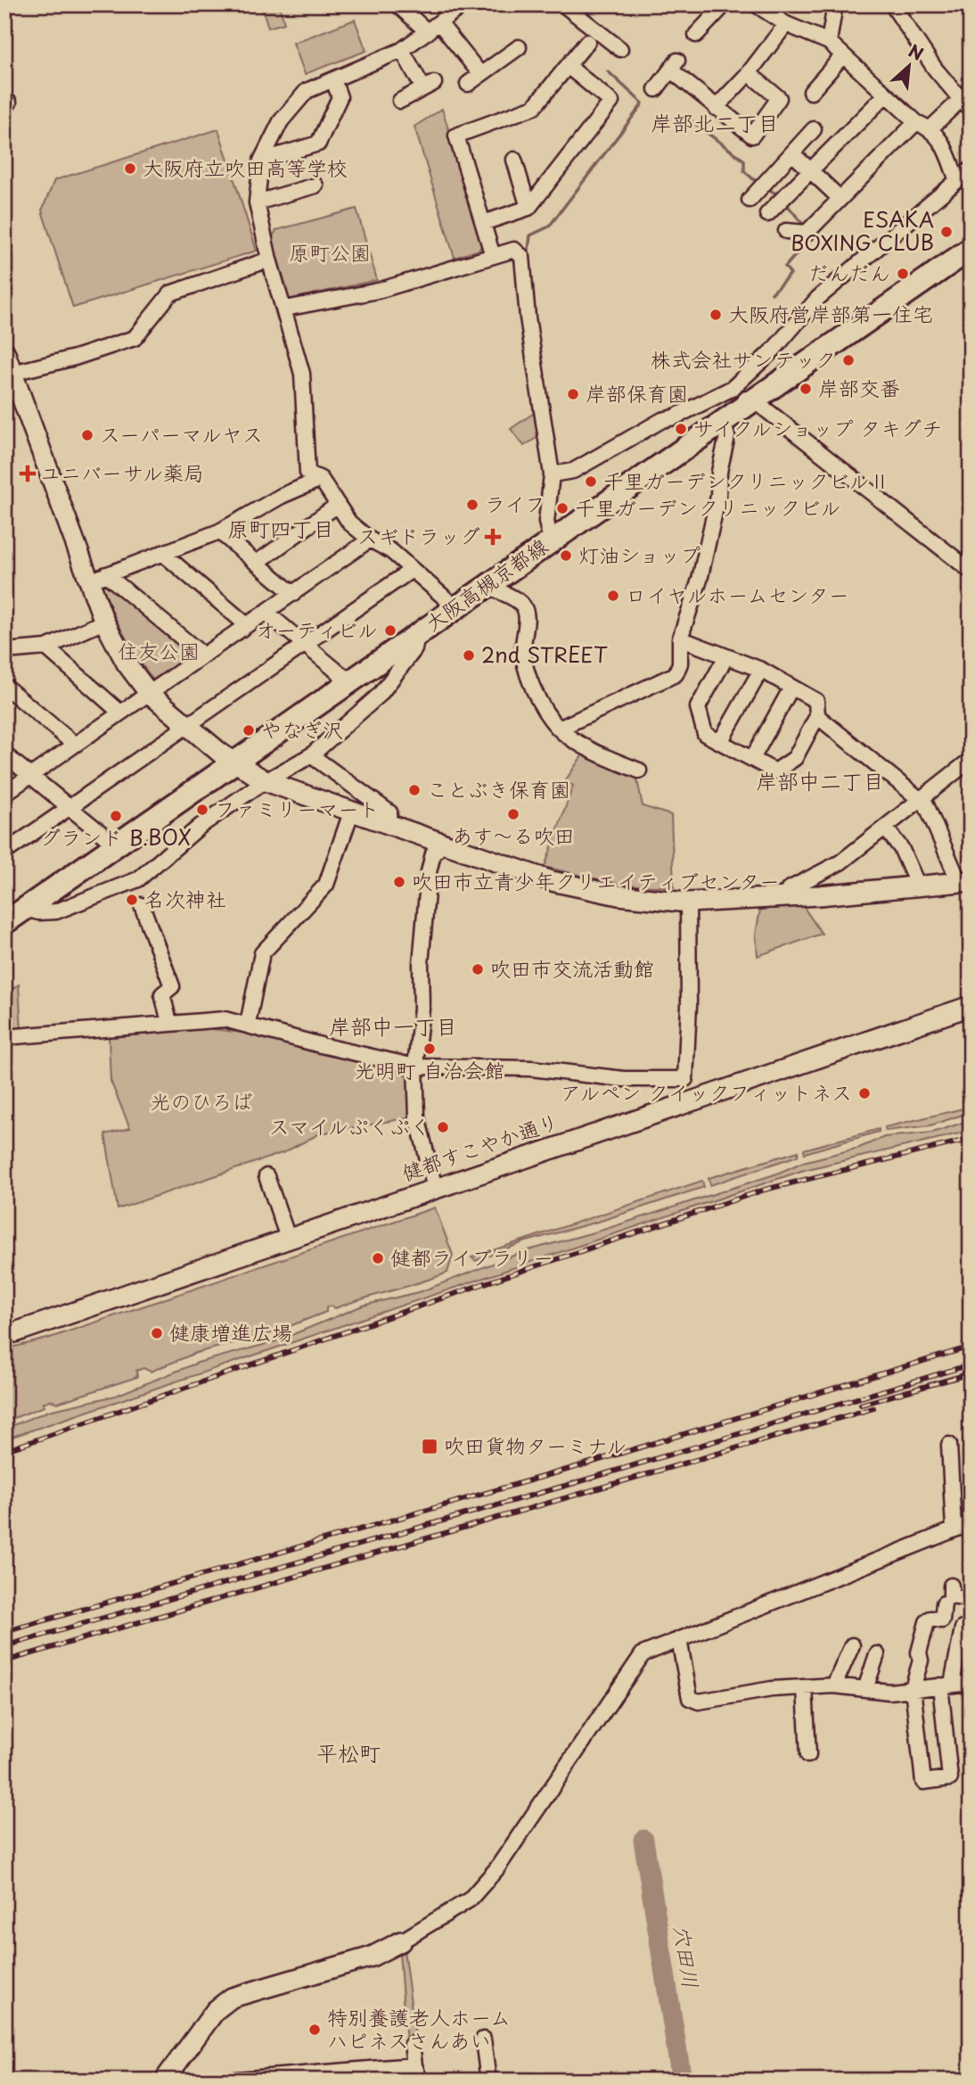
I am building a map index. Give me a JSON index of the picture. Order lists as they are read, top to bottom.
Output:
{
  "streets": {
    "main road": ["大阪高槻京都線"],
    "street": ["健都すこやか通り"]
  },
  "districts": [
    "岸部北二丁目",
    "原町四丁目",
    "岸部中二丁目",
    "岸部中一丁目",
    "平松町"
  ],
  "water": ["穴田川"],
  "parks": ["原町公園", "住友公園", "光のひろば"],
  "places": {
    "other": [
      "大阪府立吹田高等学校",
      "ESAKA BOXING CLUB",
      "だんだん",
      "大阪府営岸部第一住宅",
      "株式会社サンテック",
      "岸部交番",
      "岸部保育園",
      "サイクルショップ タキグチ",
      "スーパーマルヤス",
      "千里ガーデンクリニックビルⅡ",
      "ライフ",
      "千里ガーデンクリニックビル",
      "灯油ショップ",
      "ロイヤルホームセンター",
      "オーティビル",
      "2nd STREET",
      "やなぎ沢",
      "ことぶき保育園",
      "ファミリーマート",
      "あす～る吹田",
      "グランド B.BOX",
      "吹田市立青少年クリエイティブセンター",
      "名次神社",
      "吹田市交流活動館",
      "光明町 自治会館",
      "アルペン クイックフィットネス",
      "スマイルぷくぷく",
      "健都ライブラリー",
      "健康増進広場",
      "特別養護老人ホーム ハピネスさんあい"
    ],
    "health": ["ユニバーサル薬局", "スギドラッグ"],
    "transit": ["吹田貨物ターミナル"]
  },
  "north": "top right"
}
